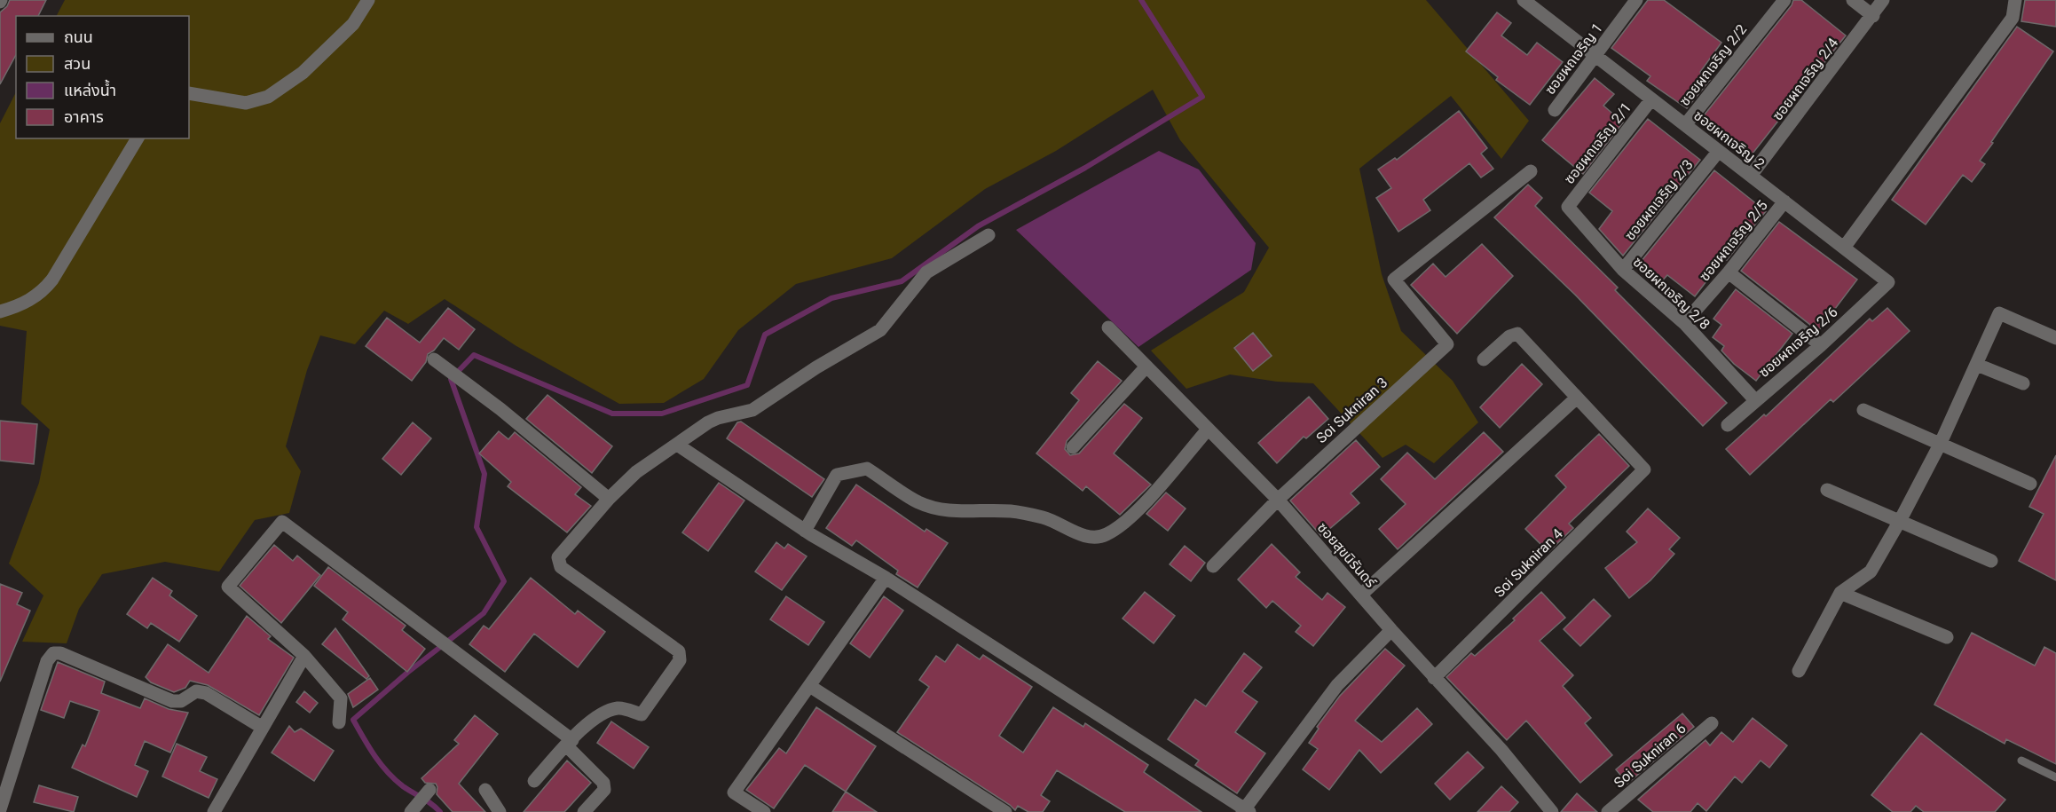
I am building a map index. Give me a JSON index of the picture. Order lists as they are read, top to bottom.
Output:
{
  "streets": {
    "street": [
      "ซอยผถเจริญ 1",
      "ซอยผถเจริญ 2/2",
      "ซอยผถเจริญ 2/4",
      "ซอยผถเจริญ 2",
      "ซอยผถเจริญ 2/1",
      "ซอยผถเจริญ 2/3",
      "ซอยผถเจริญ 2/5",
      "ซอยผถเจริญ 2/8",
      "ซอยผถเจริญ 2/6",
      "Soi Sukniran 3",
      "ซอยสุขนิรันดร์",
      "Soi Sukniran 4",
      "Soi Sukniran 6"
    ]
  },
  "crossings": [
    ["ซอยผถเจริญ 1", "ซอยผถเจริญ 2"],
    ["ซอยผถเจริญ 2/2", "ซอยผถเจริญ 2"],
    ["ซอยผถเจริญ 2/4", "ซอยผถเจริญ 2"],
    ["ซอยผถเจริญ 2", "ซอยผถเจริญ 2/1"],
    ["ซอยผถเจริญ 2", "ซอยผถเจริญ 2/3"],
    ["ซอยผถเจริญ 2", "ซอยผถเจริญ 2/5"],
    ["ซอยผถเจริญ 2", "ซอยผถเจริญ 2/6"],
    ["ซอยผถเจริญ 2/1", "ซอยผถเจริญ 2/8"],
    ["ซอยผถเจริญ 2/3", "ซอยผถเจริญ 2/8"],
    ["ซอยผถเจริญ 2/5", "ซอยผถเจริญ 2/8"],
    ["ซอยผถเจริญ 2/8", "ซอยผถเจริญ 2/6"],
    ["Soi Sukniran 3", "ซอยสุขนิรันดร์"],
    ["ซอยสุขนิรันดร์", "Soi Sukniran 4"]
  ],
  "legend": [
    "ถนน",
    "สวน",
    "แหล่งน้ำ",
    "อาคาร"
  ]
}
